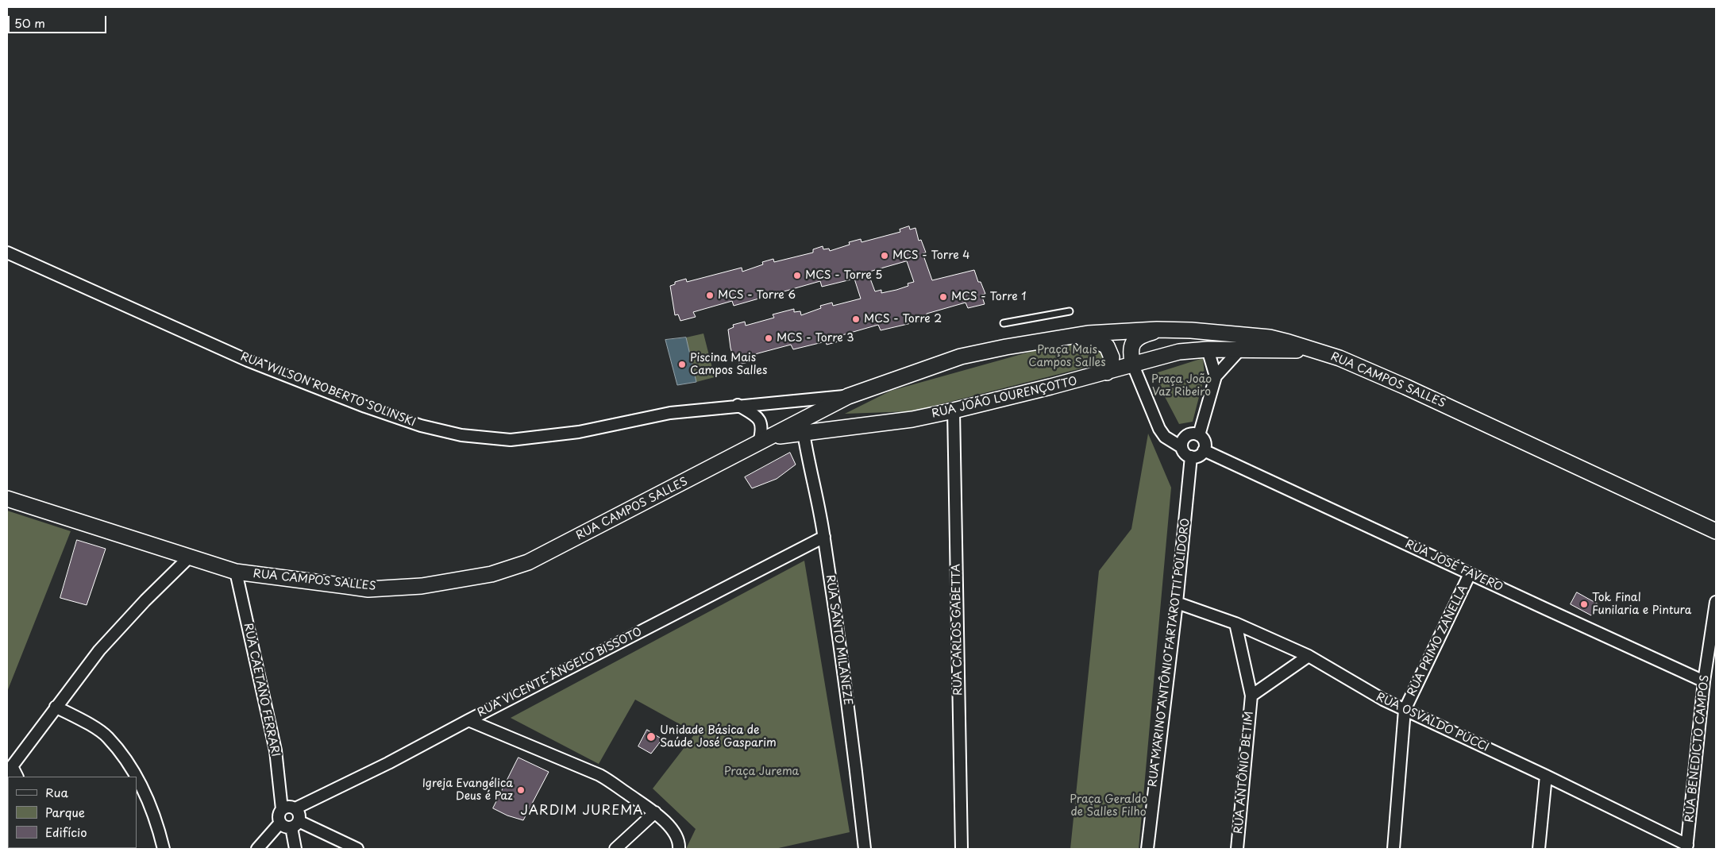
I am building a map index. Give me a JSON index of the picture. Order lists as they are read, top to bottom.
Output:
{
  "streets": {
    "main road": ["RUA CAMPOS SALLES", "RUA JOÃO LOURENÇOTTO"],
    "street": [
      "RUA WILSON ROBERTO SOLINSKI",
      "RUA JOSÉ FAVERO",
      "RUA CARLOS GABETTA",
      "RUA SANTO MILANEZE",
      "RUA PRIMO ZANELLA",
      "RUA MARINO ANTÔNIO FARTAROTTI POLIDORO",
      "RUA VICENTE ÂNGELO BISSOTO",
      "RUA CAETANO FERRARI",
      "RUA OSVALDO PUCCI",
      "RUA BENEDICTO CAMPOS",
      "RUA ANTÔNIO BETIM"
    ]
  },
  "crossings": [
    ["RUA CAMPOS SALLES", "RUA WILSON ROBERTO SOLINSKI"],
    ["RUA CAMPOS SALLES", "RUA JOÃO LOURENÇOTTO"],
    ["RUA CAMPOS SALLES", "RUA SANTO MILANEZE"],
    ["RUA CAMPOS SALLES", "RUA CAETANO FERRARI"],
    ["RUA JOÃO LOURENÇOTTO", "RUA CARLOS GABETTA"],
    ["RUA JOÃO LOURENÇOTTO", "RUA SANTO MILANEZE"],
    ["RUA JOSÉ FAVERO", "RUA PRIMO ZANELLA"],
    ["RUA JOSÉ FAVERO", "RUA MARINO ANTÔNIO FARTAROTTI POLIDORO"],
    ["RUA JOSÉ FAVERO", "RUA BENEDICTO CAMPOS"],
    ["RUA SANTO MILANEZE", "RUA VICENTE ÂNGELO BISSOTO"],
    ["RUA PRIMO ZANELLA", "RUA OSVALDO PUCCI"],
    ["RUA MARINO ANTÔNIO FARTAROTTI POLIDORO", "RUA OSVALDO PUCCI"],
    ["RUA VICENTE ÂNGELO BISSOTO", "RUA CAETANO FERRARI"],
    ["RUA OSVALDO PUCCI", "RUA BENEDICTO CAMPOS"],
    ["RUA OSVALDO PUCCI", "RUA ANTÔNIO BETIM"]
  ],
  "districts": ["JARDIM JUREMA"],
  "parks": [
    "Praça Mais Campos Salles",
    "Praça João Vaz Ribeiro",
    "Praça Jurema",
    "Praça Geraldo de Salles Filho"
  ],
  "places": [
    "MCS - Torre 4",
    "MCS - Torre 5",
    "MCS - Torre 6",
    "MCS - Torre 1",
    "MCS - Torre 2",
    "MCS - Torre 3",
    "Piscina Mais Campos Salles",
    "Tok Final Funilaria e Pintura",
    "Unidade Básica de Saúde José Gasparim",
    "Igreja Evangélica Deus é Paz"
  ],
  "legend": ["Rua", "Parque", "Edifício"],
  "scale_bar": "50 m"
}
